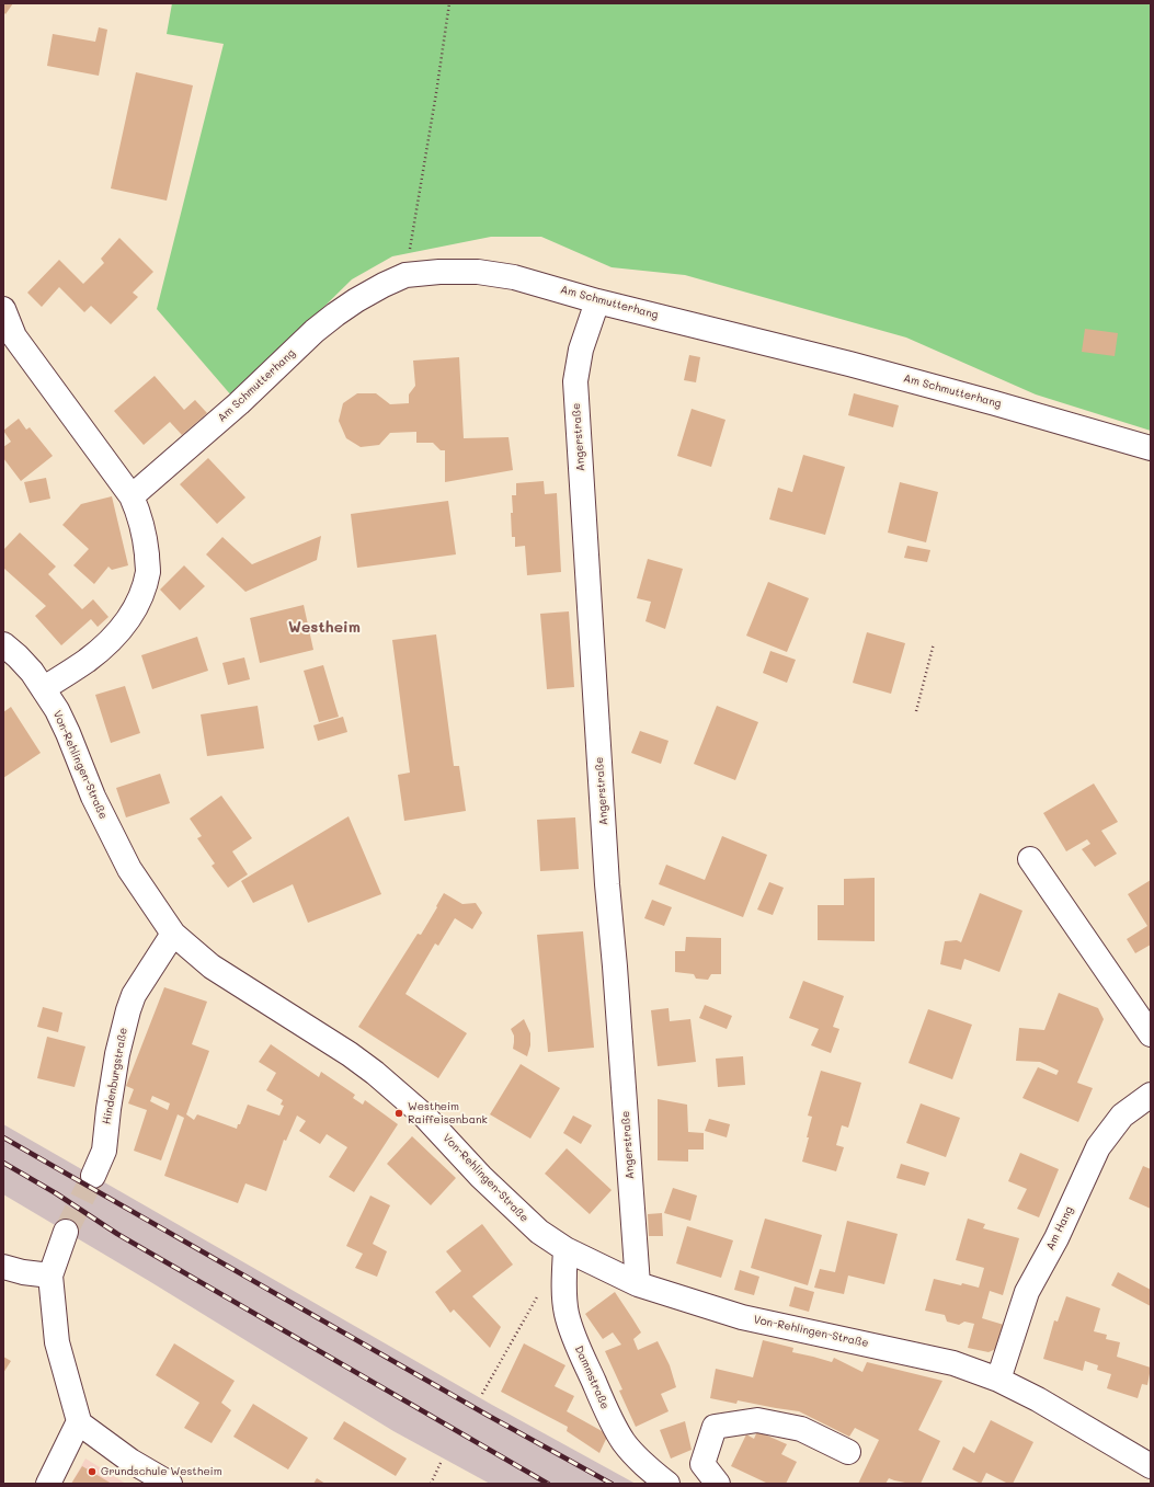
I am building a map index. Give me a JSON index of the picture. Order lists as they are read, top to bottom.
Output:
{
  "streets": {
    "street": [
      "Am Schmutterhang",
      "Angerstraße",
      "Von-Rehlingen-Straße",
      "Hindenburgstraße",
      "Am Hang",
      "Dammstraße"
    ]
  },
  "crossings": [
    ["Am Schmutterhang", "Angerstraße"],
    ["Angerstraße", "Von-Rehlingen-Straße"],
    ["Von-Rehlingen-Straße", "Hindenburgstraße"],
    ["Von-Rehlingen-Straße", "Am Hang"],
    ["Von-Rehlingen-Straße", "Dammstraße"]
  ],
  "districts": ["Westheim"],
  "places": ["Westheim Raiffeisenbank", "Grundschule Westheim"]
}
